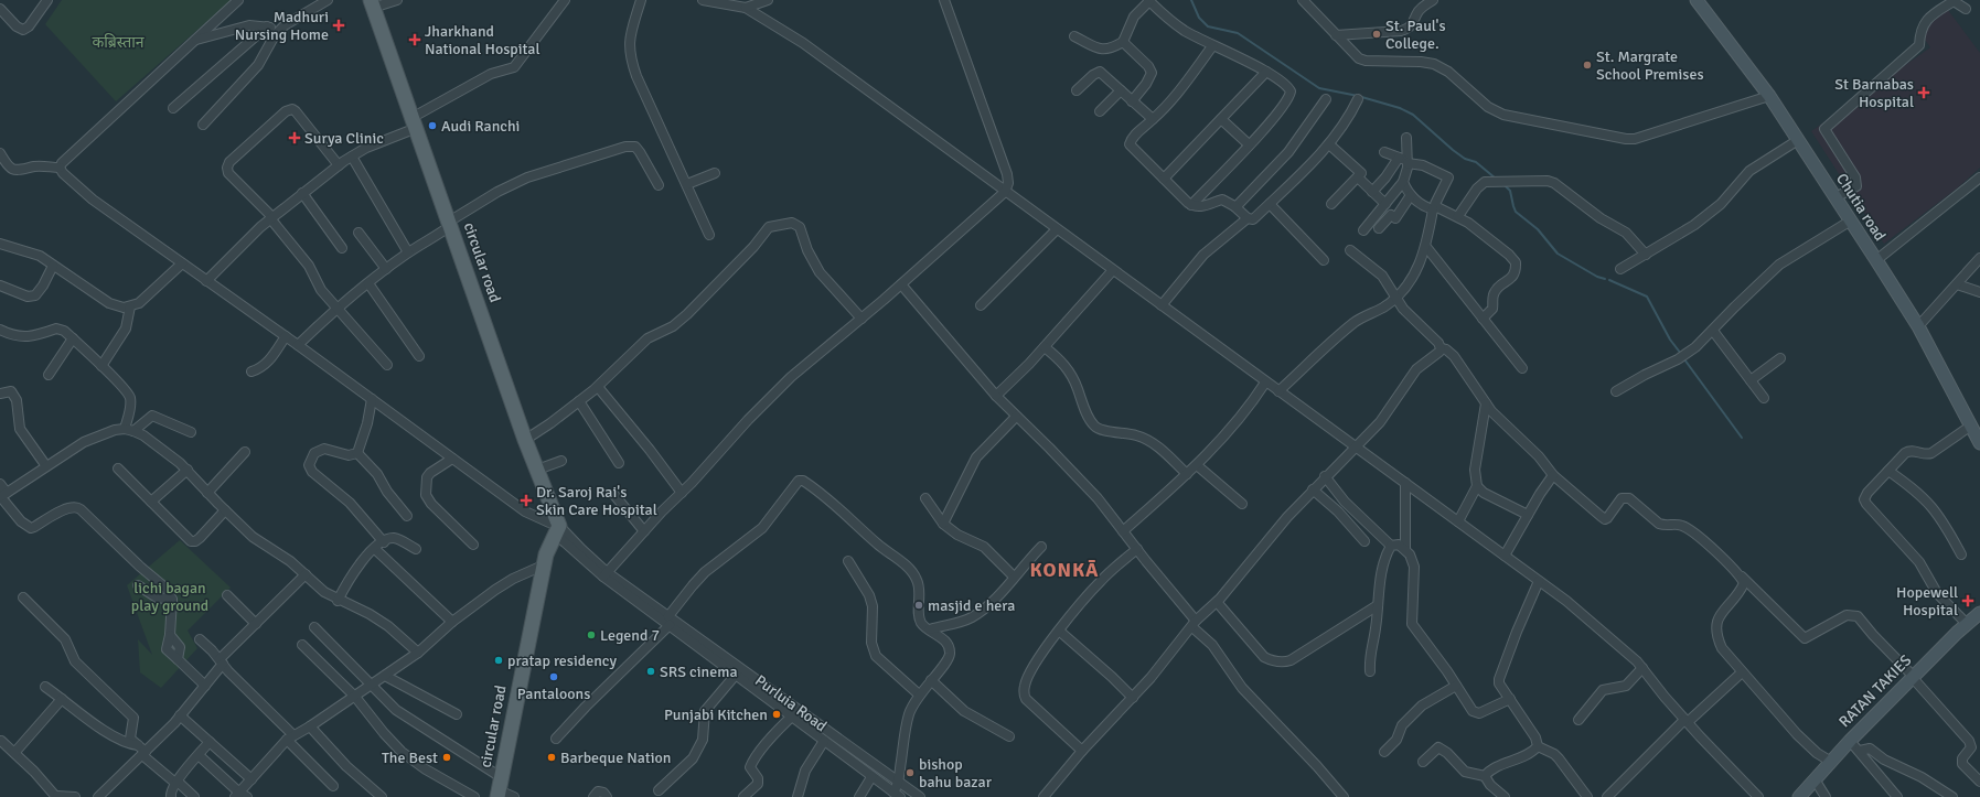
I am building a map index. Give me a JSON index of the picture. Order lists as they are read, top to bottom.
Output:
{
  "streets": {
    "main road": ["circular road"],
    "street": ["Chutia road", "RATAN TAKIES", "Purluia Road"]
  },
  "crossings": [
    ["circular road", "Purluia Road"]
  ],
  "districts": ["KONKĀ"],
  "parks": ["कब्रिस्तान", "lichi bagan play ground"],
  "places": {
    "health": [
      "Madhuri Nursing Home",
      "Jharkhand National Hospital",
      "St Barnabas Hospital",
      "Surya Clinic",
      "Dr. Saroj Rai's Skin Care Hospital",
      "Hopewell Hospital"
    ],
    "other": [
      "St. Paul's College.",
      "St. Margrate School Premises",
      "Audi Ranchi",
      "masjid e hera",
      "Legend 7",
      "pratap residency",
      "SRS cinema",
      "Pantaloons",
      "Punjabi Kitchen",
      "The Best",
      "Barbeque Nation",
      "bishop bahu bazar"
    ]
  }
}
